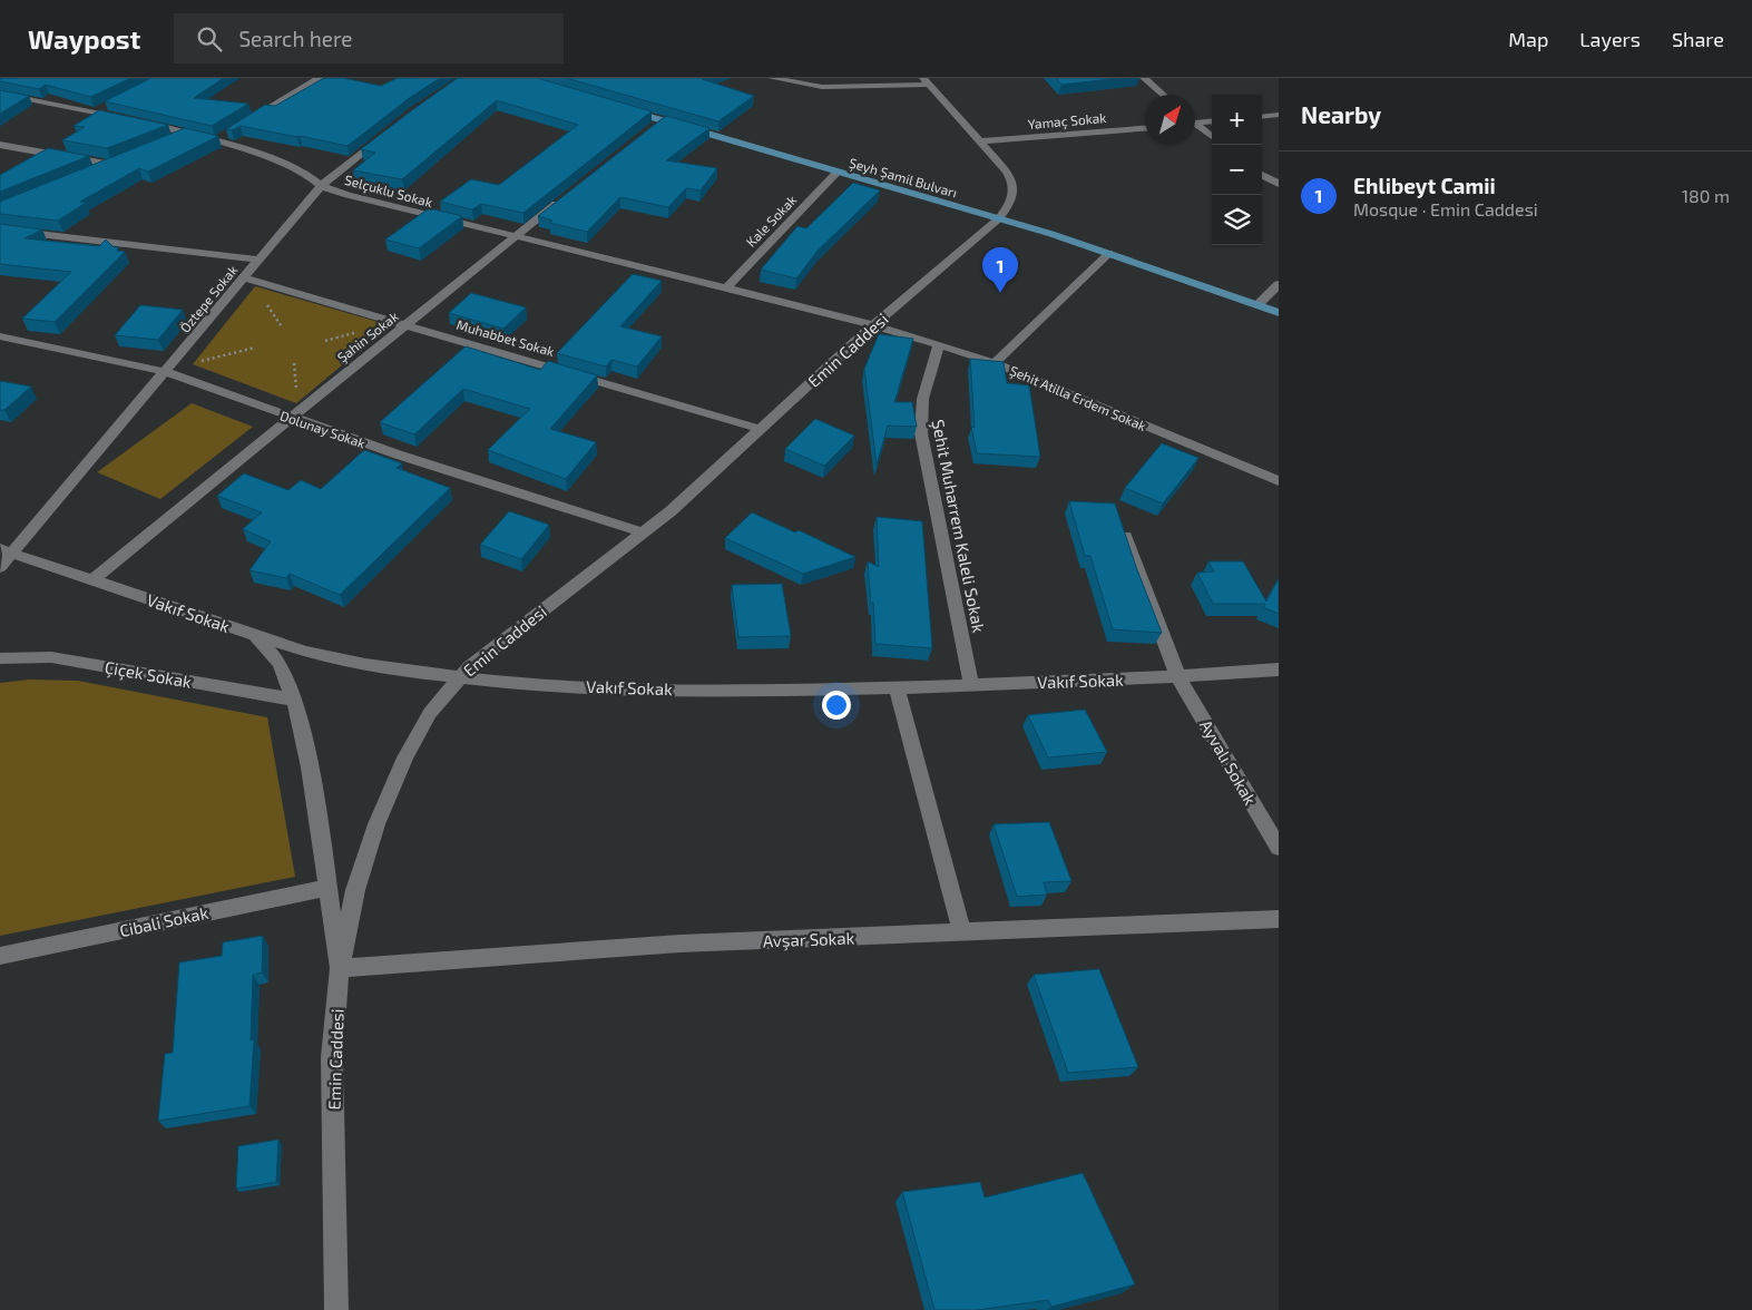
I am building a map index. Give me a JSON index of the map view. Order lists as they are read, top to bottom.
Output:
{
  "streets": {
    "main road": ["Şeyh Şamil Bulvarı"],
    "street": [
      "Yamaç Sokak",
      "Selçuklu Sokak",
      "Kale Sokak",
      "Öztepe Sokak",
      "Şahin Sokak",
      "Muhabbet Sokak",
      "Emin Caddesi",
      "Şehit Atilla Erdem Sokak",
      "Dolunay Sokak",
      "Şehit Muharrem Kaleli Sokak",
      "Vakıf Sokak",
      "Çiçek Sokak",
      "Ayvalı Sokak",
      "Cibali Sokak",
      "Avşar Sokak"
    ]
  },
  "crossings": [
    ["Yamaç Sokak", "Emin Caddesi"],
    ["Şeyh Şamil Bulvarı", "Kale Sokak"],
    ["Şeyh Şamil Bulvarı", "Emin Caddesi"],
    ["Selçuklu Sokak", "Kale Sokak"],
    ["Selçuklu Sokak", "Öztepe Sokak"],
    ["Selçuklu Sokak", "Şahin Sokak"],
    ["Selçuklu Sokak", "Emin Caddesi"],
    ["Selçuklu Sokak", "Şehit Atilla Erdem Sokak"],
    ["Öztepe Sokak", "Muhabbet Sokak"],
    ["Öztepe Sokak", "Dolunay Sokak"],
    ["Öztepe Sokak", "Vakıf Sokak"],
    ["Şahin Sokak", "Muhabbet Sokak"],
    ["Şahin Sokak", "Dolunay Sokak"],
    ["Şahin Sokak", "Vakıf Sokak"],
    ["Muhabbet Sokak", "Emin Caddesi"],
    ["Emin Caddesi", "Şehit Atilla Erdem Sokak"],
    ["Emin Caddesi", "Dolunay Sokak"],
    ["Emin Caddesi", "Vakıf Sokak"],
    ["Emin Caddesi", "Avşar Sokak"],
    ["Şehit Atilla Erdem Sokak", "Şehit Muharrem Kaleli Sokak"],
    ["Şehit Muharrem Kaleli Sokak", "Vakıf Sokak"],
    ["Vakıf Sokak", "Ayvalı Sokak"]
  ],
  "north": "top right",
  "page": {
    "header": "Waypost",
    "search": "Search here",
    "nav": ["Map", "Layers", "Share"],
    "heading": "Nearby",
    "map_buttons": ["+", "−"],
    "list": [
      {
        "mark": "1",
        "name": "Ehlibeyt Camii",
        "note": "Mosque · Emin Caddesi",
        "value": "180 m"
      }
    ],
    "pins": "1"
  }
}
